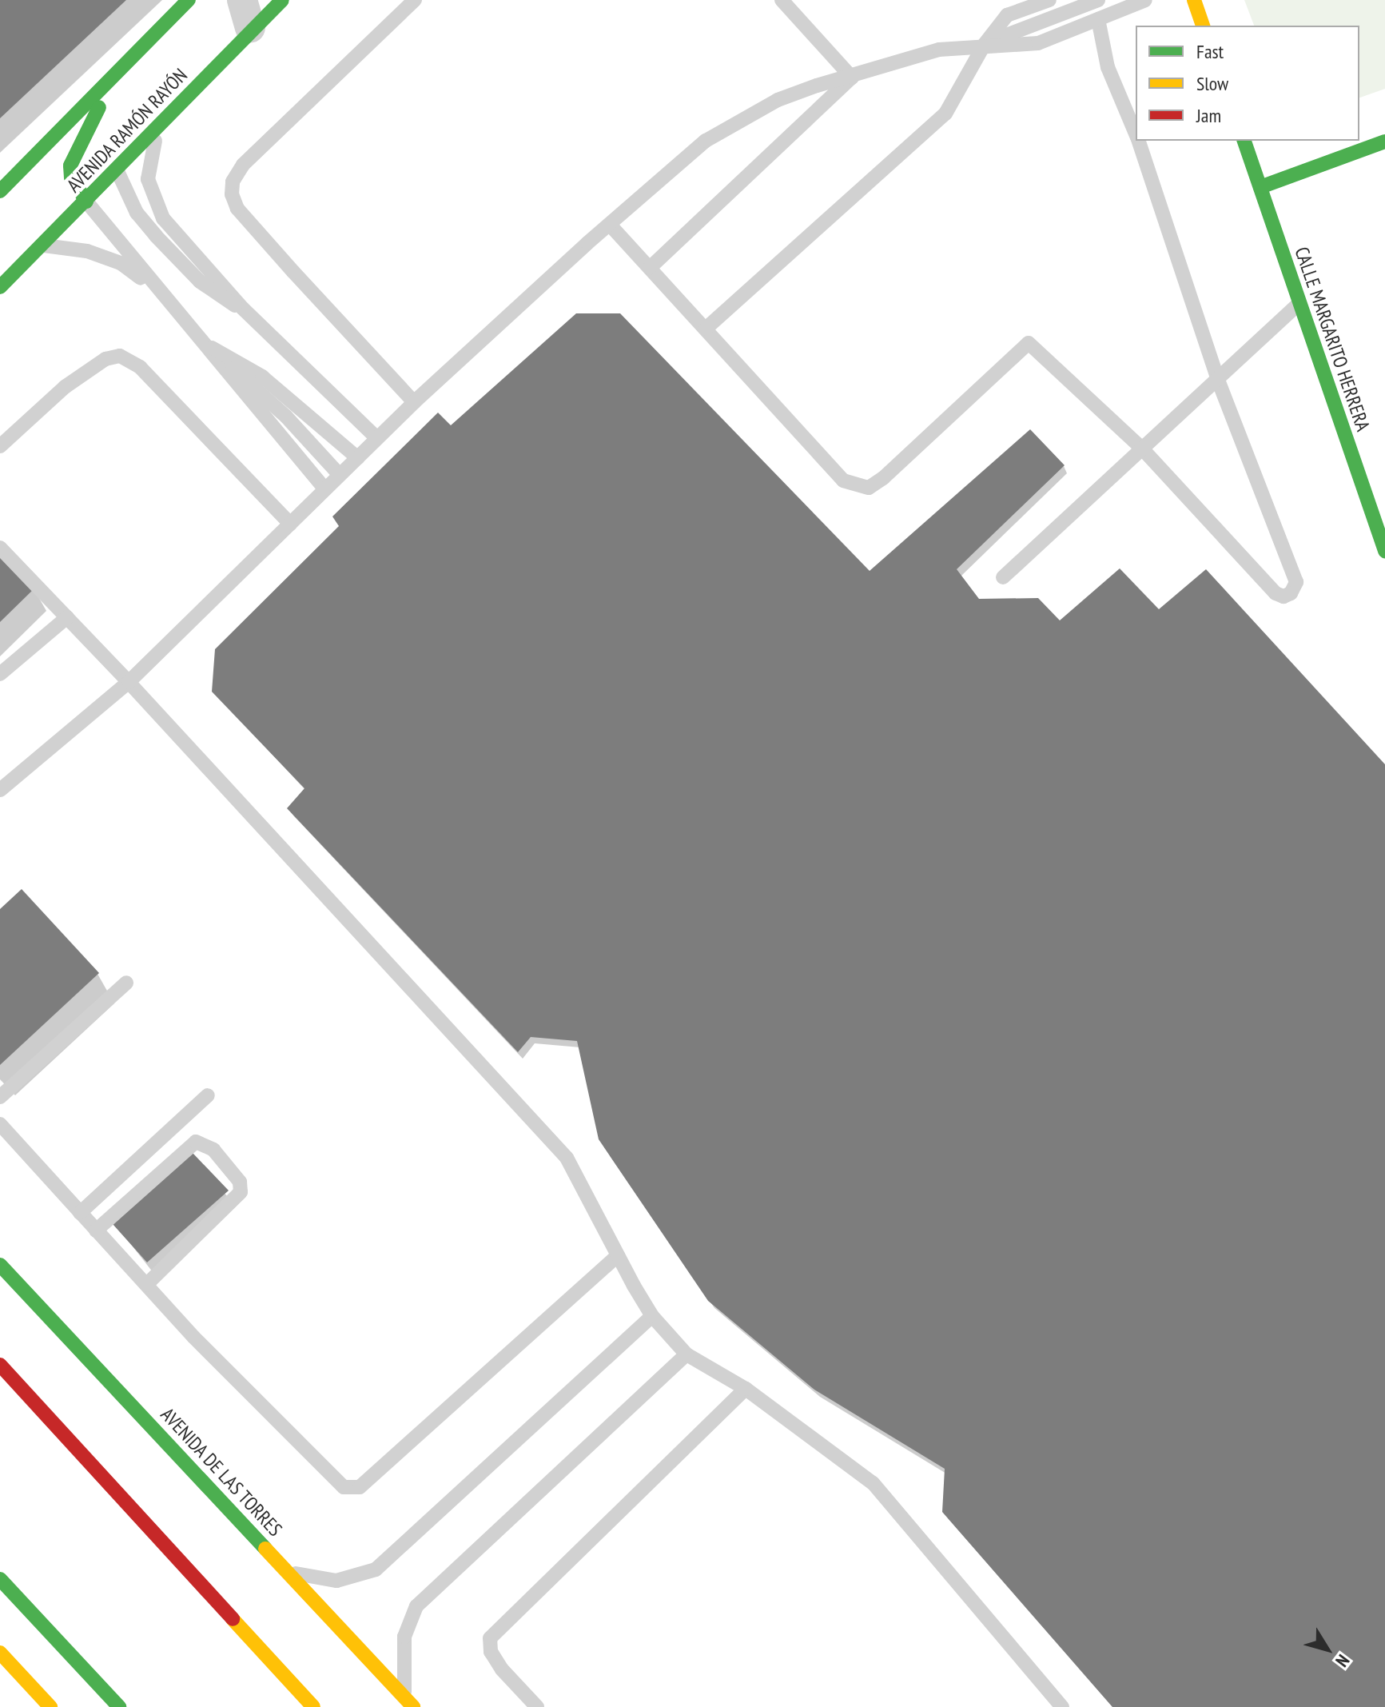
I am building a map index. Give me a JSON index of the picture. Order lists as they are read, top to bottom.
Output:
{
  "streets": {
    "main road": ["AVENIDA RAMÓN RAYÓN", "CALLE MARGARITO HERRERA", "AVENIDA DE LAS TORRES"]
  },
  "legend": ["Fast", "Slow", "Jam"],
  "north": "bottom right"
}
